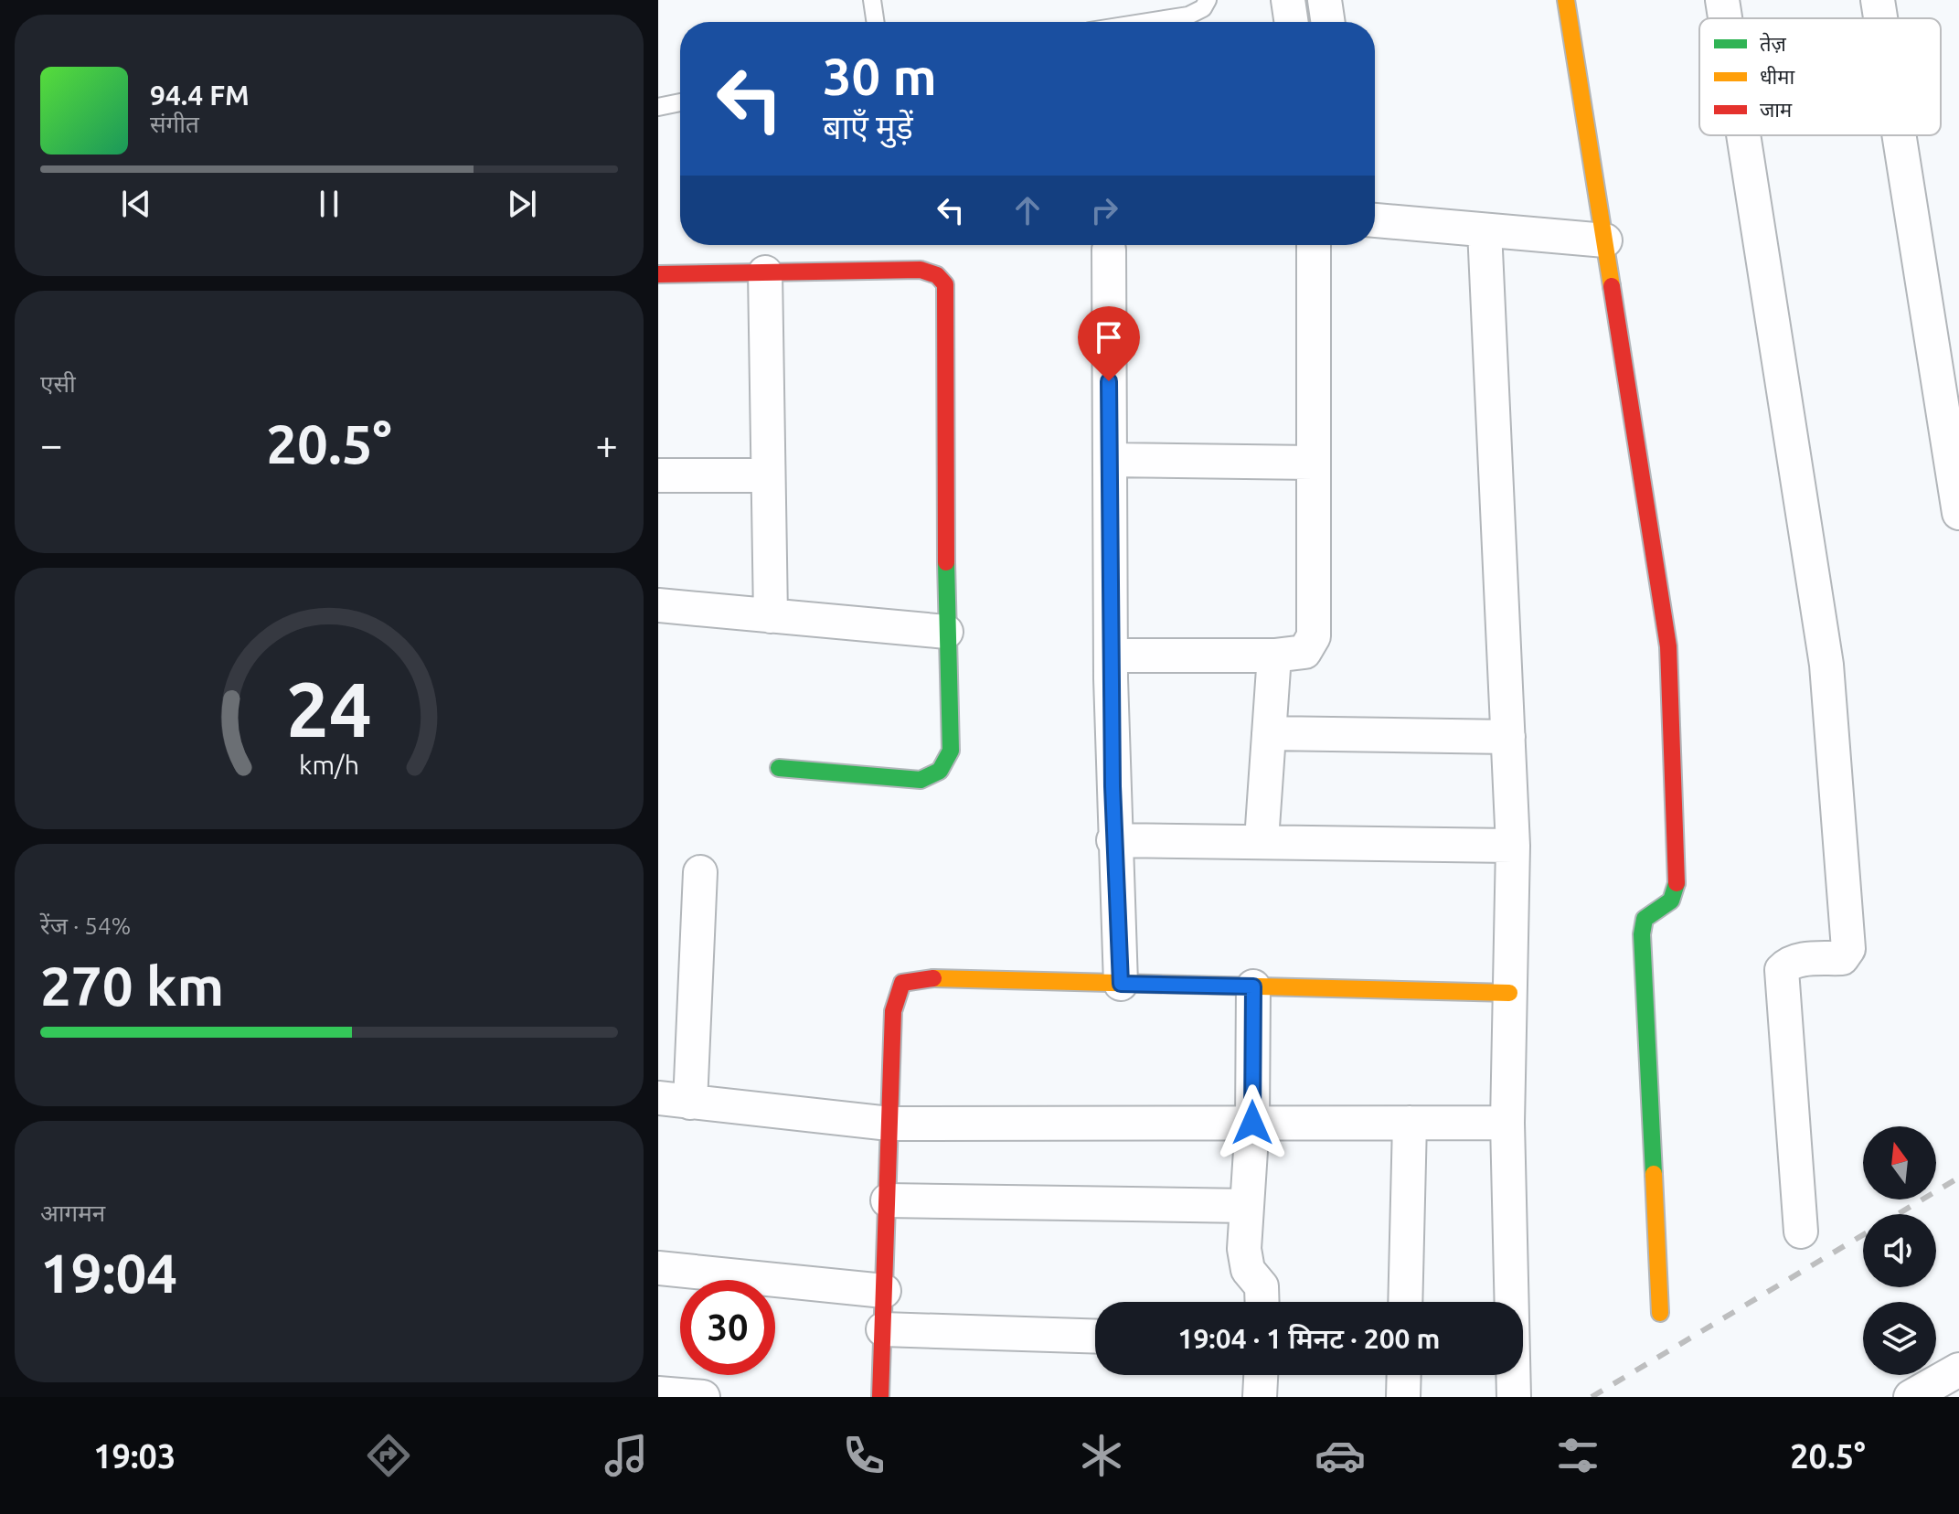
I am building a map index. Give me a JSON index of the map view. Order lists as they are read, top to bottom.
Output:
{
  "legend": ["तेज़", "धीमा", "जाम"],
  "north": "top",
  "page": {
    "turn": ["30 m", "बाएँ मुड़ें"],
    "song": ["94.4 FM", "संगीत"],
    "tile": [
      "एसी",
      ["रेंज · 54%", "270 km"],
      ["आगमन", "19:04"]
    ],
    "heat": ["−", "20.5°", "+"],
    "limit": "30",
    "trip": "19:04 · 1 मिनट · 200 m",
    "tabs": ["19:03", "20.5°"],
    "gauge": ["24", "km/h"]
  }
}
